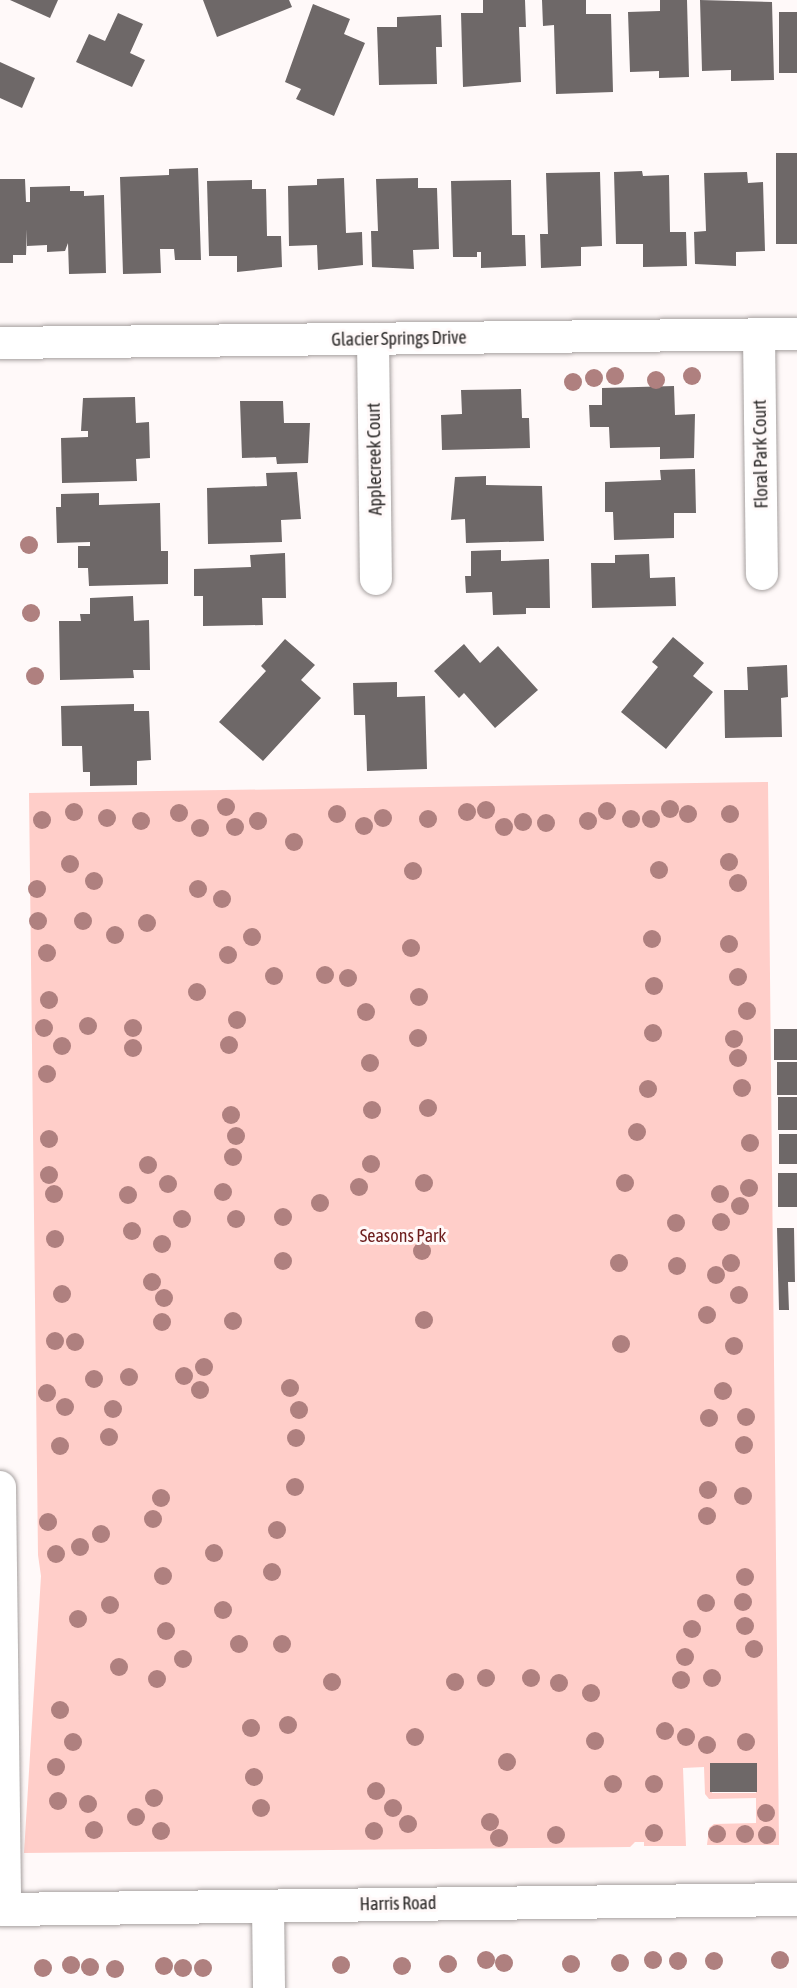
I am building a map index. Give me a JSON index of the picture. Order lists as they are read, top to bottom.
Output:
{
  "streets": {
    "street": [
      "Glacier Springs Drive",
      "Floral Park Court",
      "Applecreek Court",
      "Harris Road"
    ]
  },
  "crossings": [
    ["Glacier Springs Drive", "Floral Park Court"],
    ["Glacier Springs Drive", "Applecreek Court"]
  ],
  "parks": ["Seasons Park"]
}
